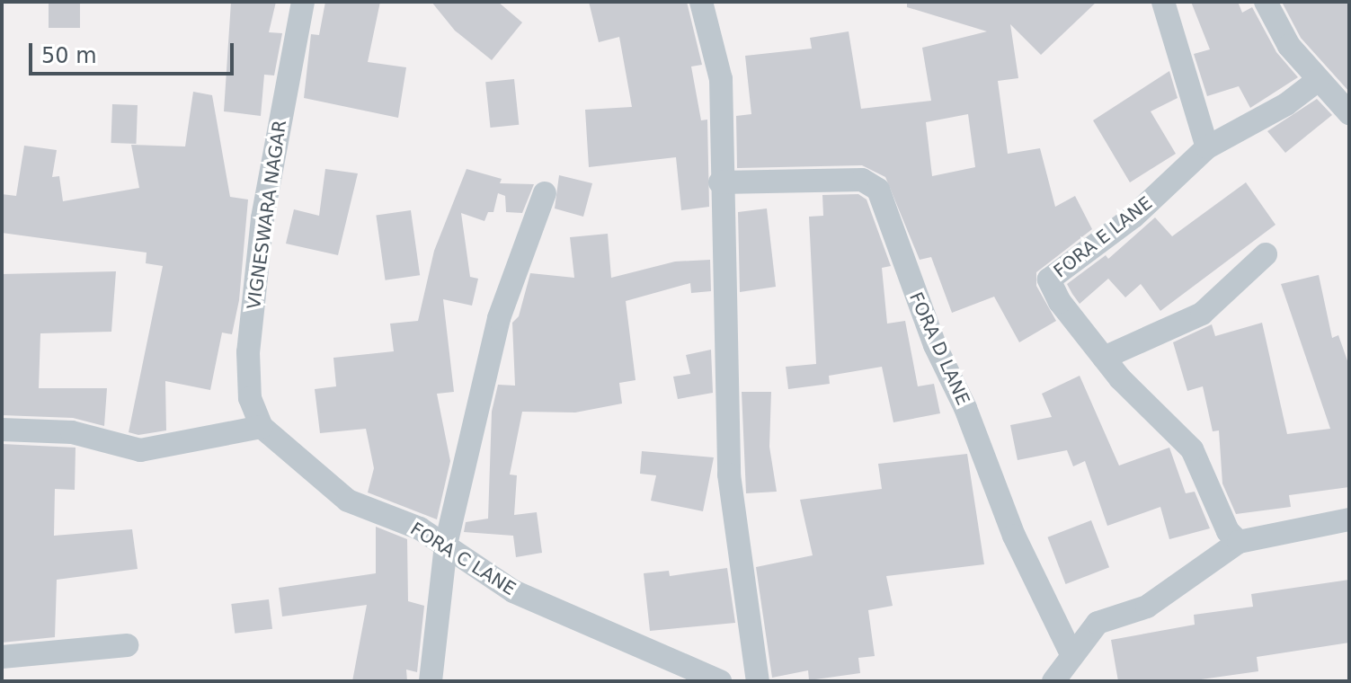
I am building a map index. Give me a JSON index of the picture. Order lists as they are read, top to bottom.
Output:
{
  "streets": {
    "street": [
      "VIGNESWARA NAGAR",
      "FORA E LANE",
      "FORA D LANE",
      "FORA C LANE"
    ]
  },
  "crossings": [
    ["VIGNESWARA NAGAR", "FORA C LANE"]
  ],
  "scale_bar": "50 m"
}
